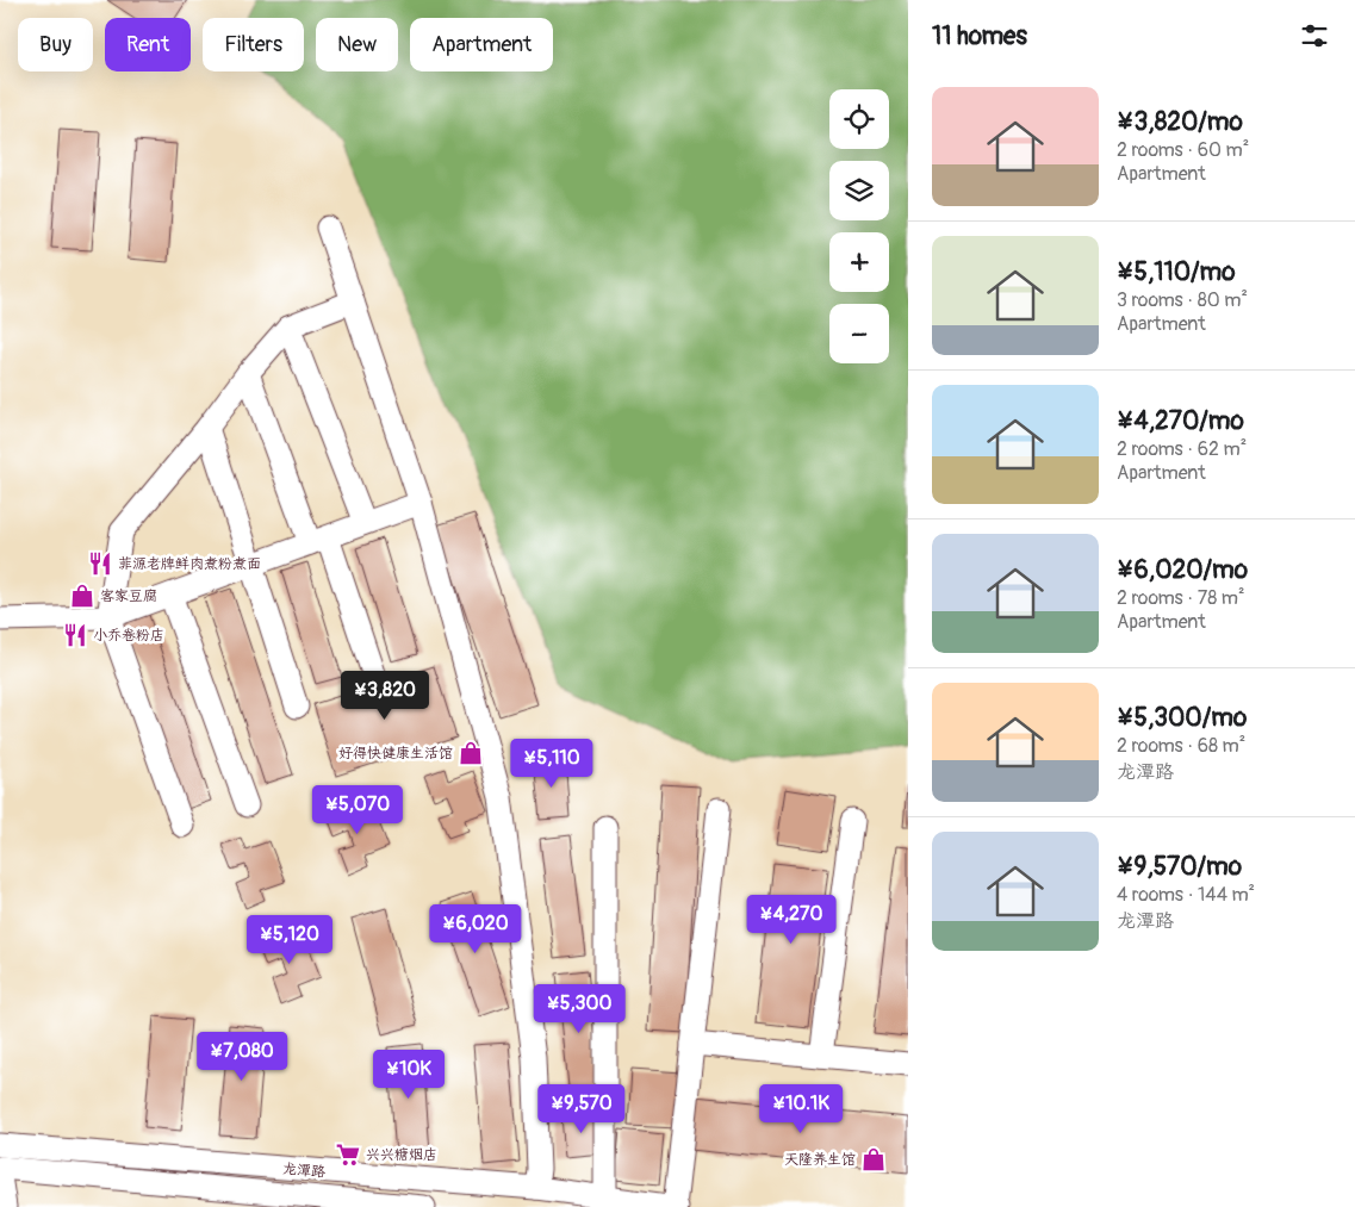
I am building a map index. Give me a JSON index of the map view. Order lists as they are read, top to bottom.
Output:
{
  "streets": {
    "street": ["龙潭路"]
  },
  "places": {
    "restaurant": ["菲源老牌鲜肉煮粉煮面", "小乔卷粉店"],
    "shop": ["客家豆腐", "好得快健康生活馆", "天隆养生馆"],
    "supermarket": ["兴兴糖烟店"]
  },
  "page": {
    "heading": "11 homes",
    "chip": [
      "Buy",
      "Rent",
      "Filters",
      "New",
      "Apartment"
    ],
    "list": [
      {
        "name": "¥3,820/mo",
        "note": "2 rooms · 60 m² · Apartment"
      },
      {
        "name": "¥5,110/mo",
        "note": "3 rooms · 80 m² · Apartment"
      },
      {
        "name": "¥4,270/mo",
        "note": "2 rooms · 62 m² · Apartment"
      },
      {
        "name": "¥6,020/mo",
        "note": "2 rooms · 78 m² · Apartment"
      },
      {
        "name": "¥5,300/mo",
        "note": "2 rooms · 68 m² · 龙潭路"
      },
      {
        "name": "¥9,570/mo",
        "note": "4 rooms · 144 m² · 龙潭路"
      }
    ],
    "map_buttons": ["+", "−"],
    "price": [
      "¥3,820",
      "¥5,110",
      "¥5,070",
      "¥4,270",
      "¥6,020",
      "¥5,120",
      "¥5,300",
      "¥7,080",
      "¥10K",
      "¥9,570",
      "¥10.1K"
    ]
  }
}
